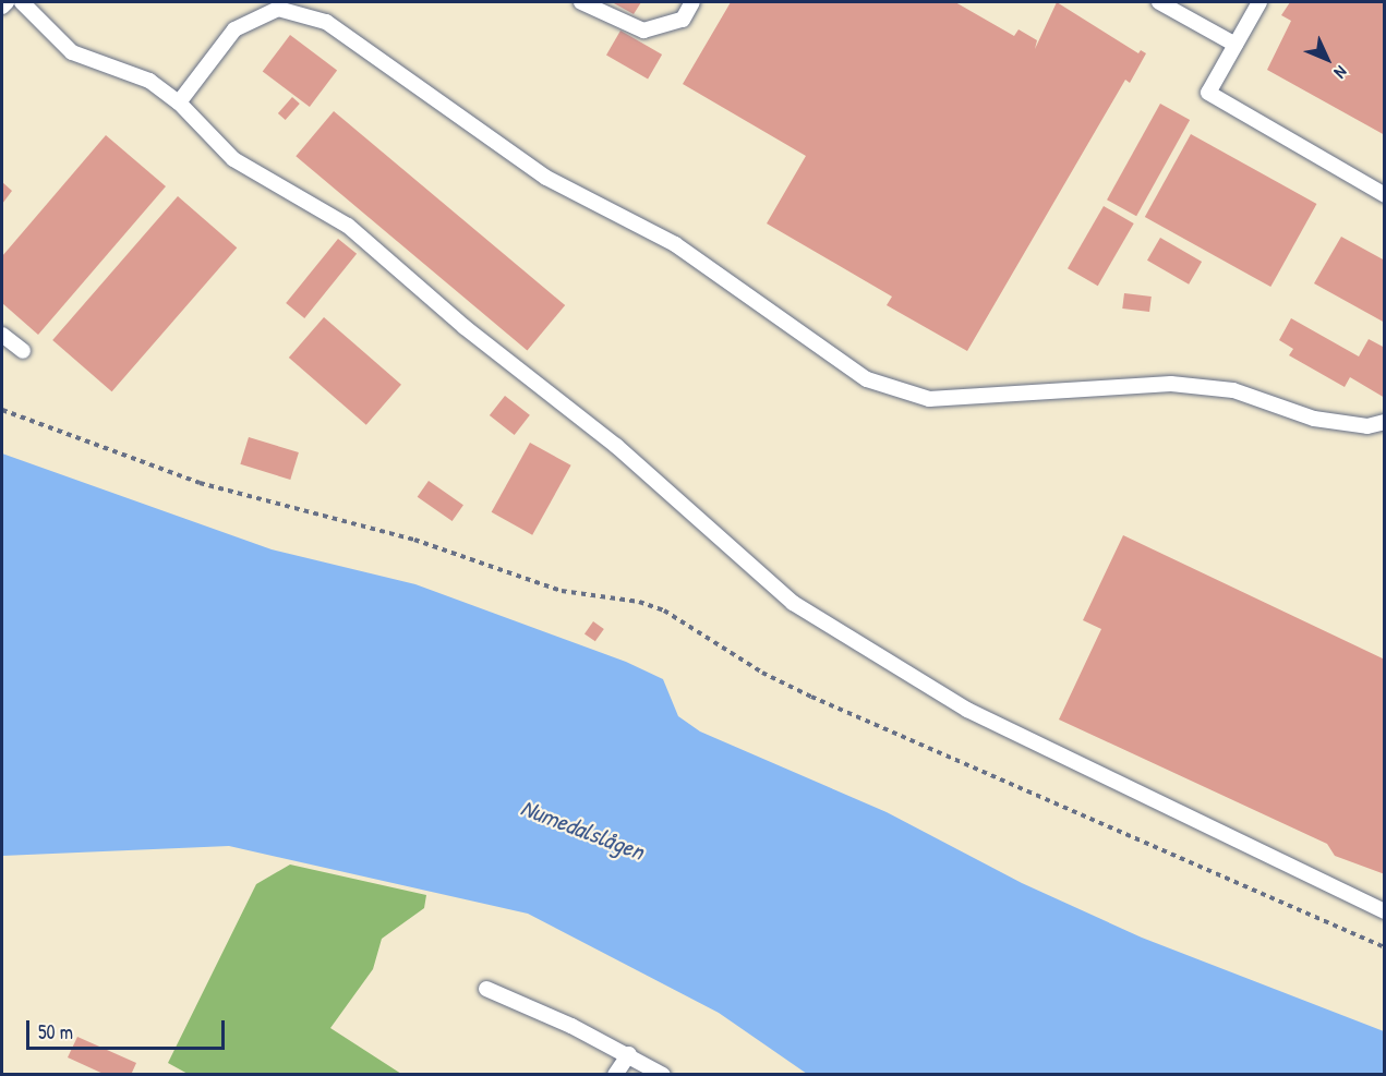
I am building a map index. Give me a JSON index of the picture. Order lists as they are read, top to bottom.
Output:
{
  "water": ["Numedalslågen"],
  "scale_bar": "50 m",
  "north": "bottom right"
}
